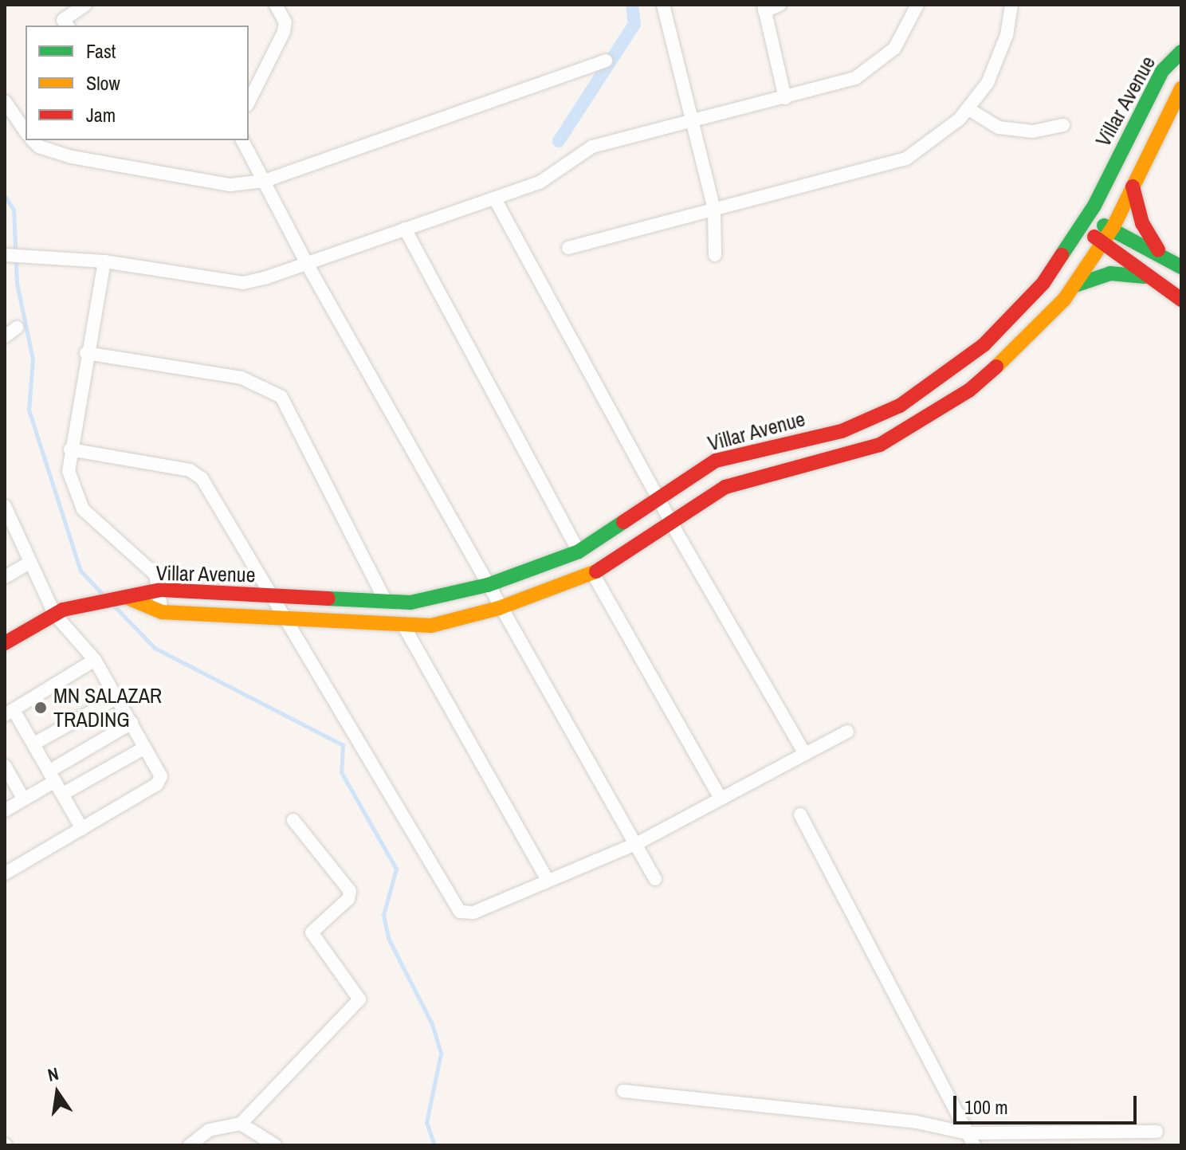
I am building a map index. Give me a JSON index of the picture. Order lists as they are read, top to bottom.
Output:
{
  "streets": {
    "main road": ["Villar Avenue"]
  },
  "places": ["MN SALAZAR TRADING"],
  "legend": ["Fast", "Slow", "Jam"],
  "scale_bar": "100 m",
  "north": "top"
}
